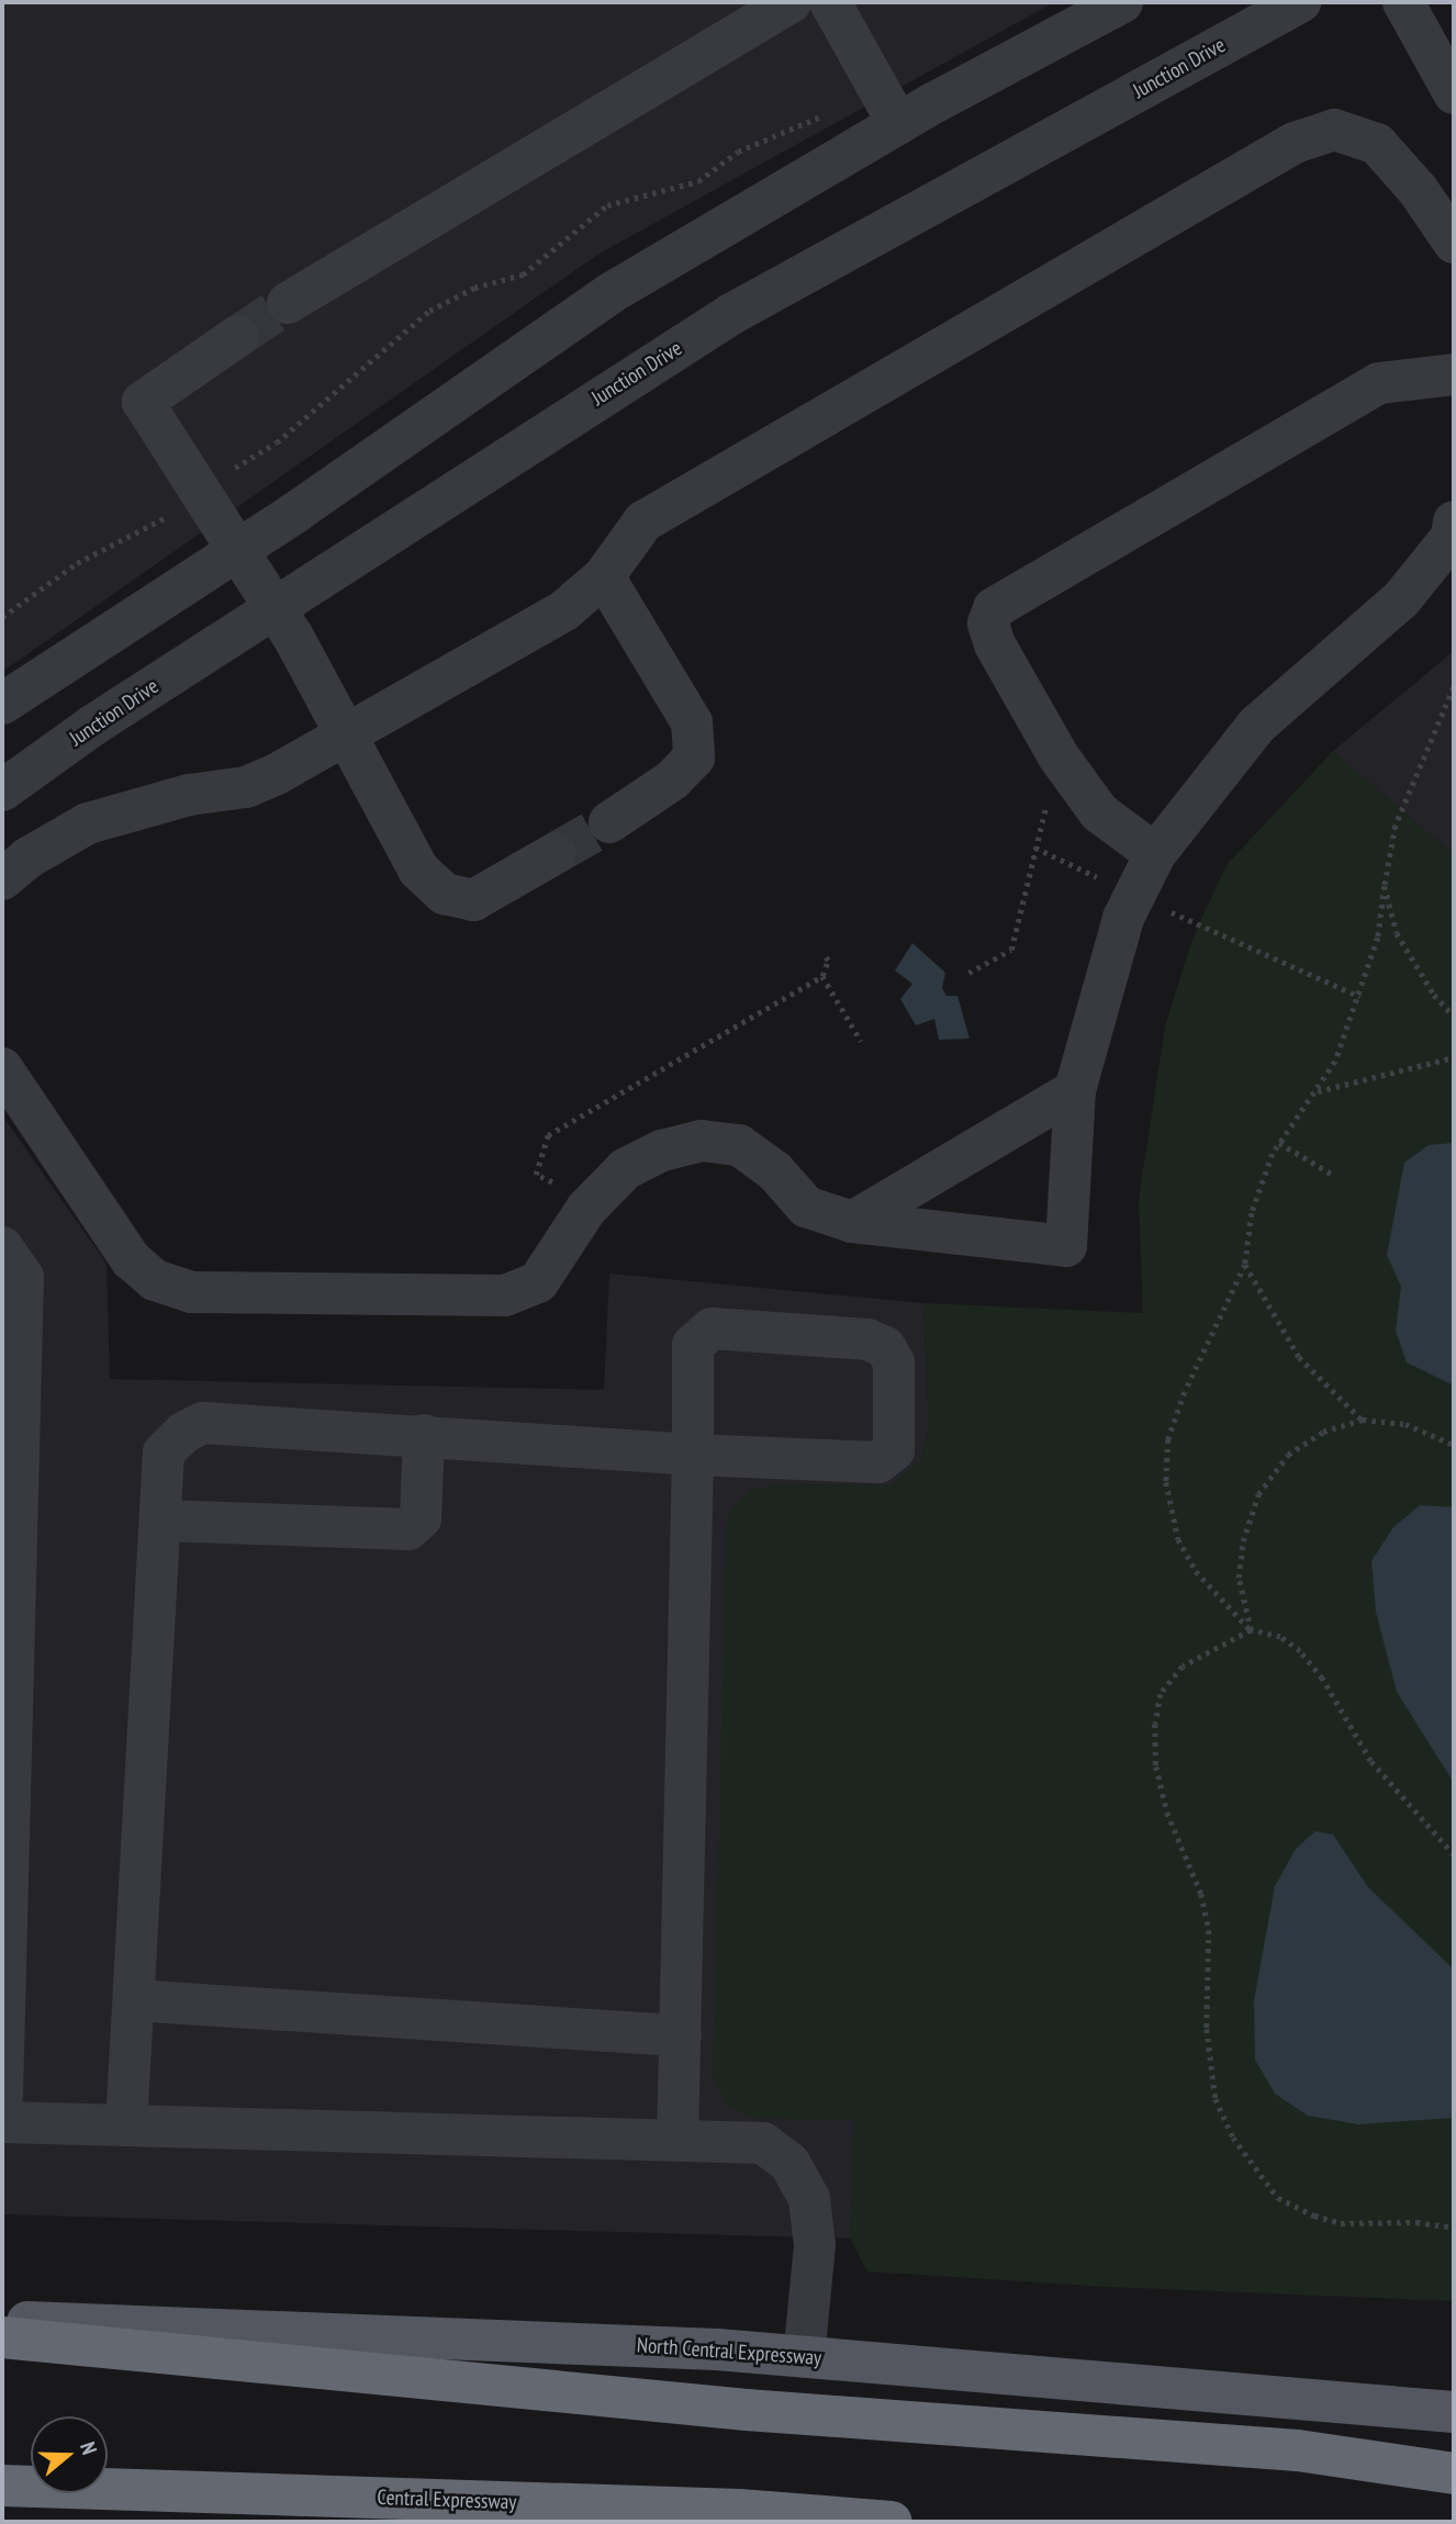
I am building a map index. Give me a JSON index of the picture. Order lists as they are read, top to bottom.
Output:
{
  "streets": {
    "highway": ["Central Expressway"],
    "main road": ["North Central Expressway"],
    "street": ["Junction Drive"]
  },
  "north": "right"
}
